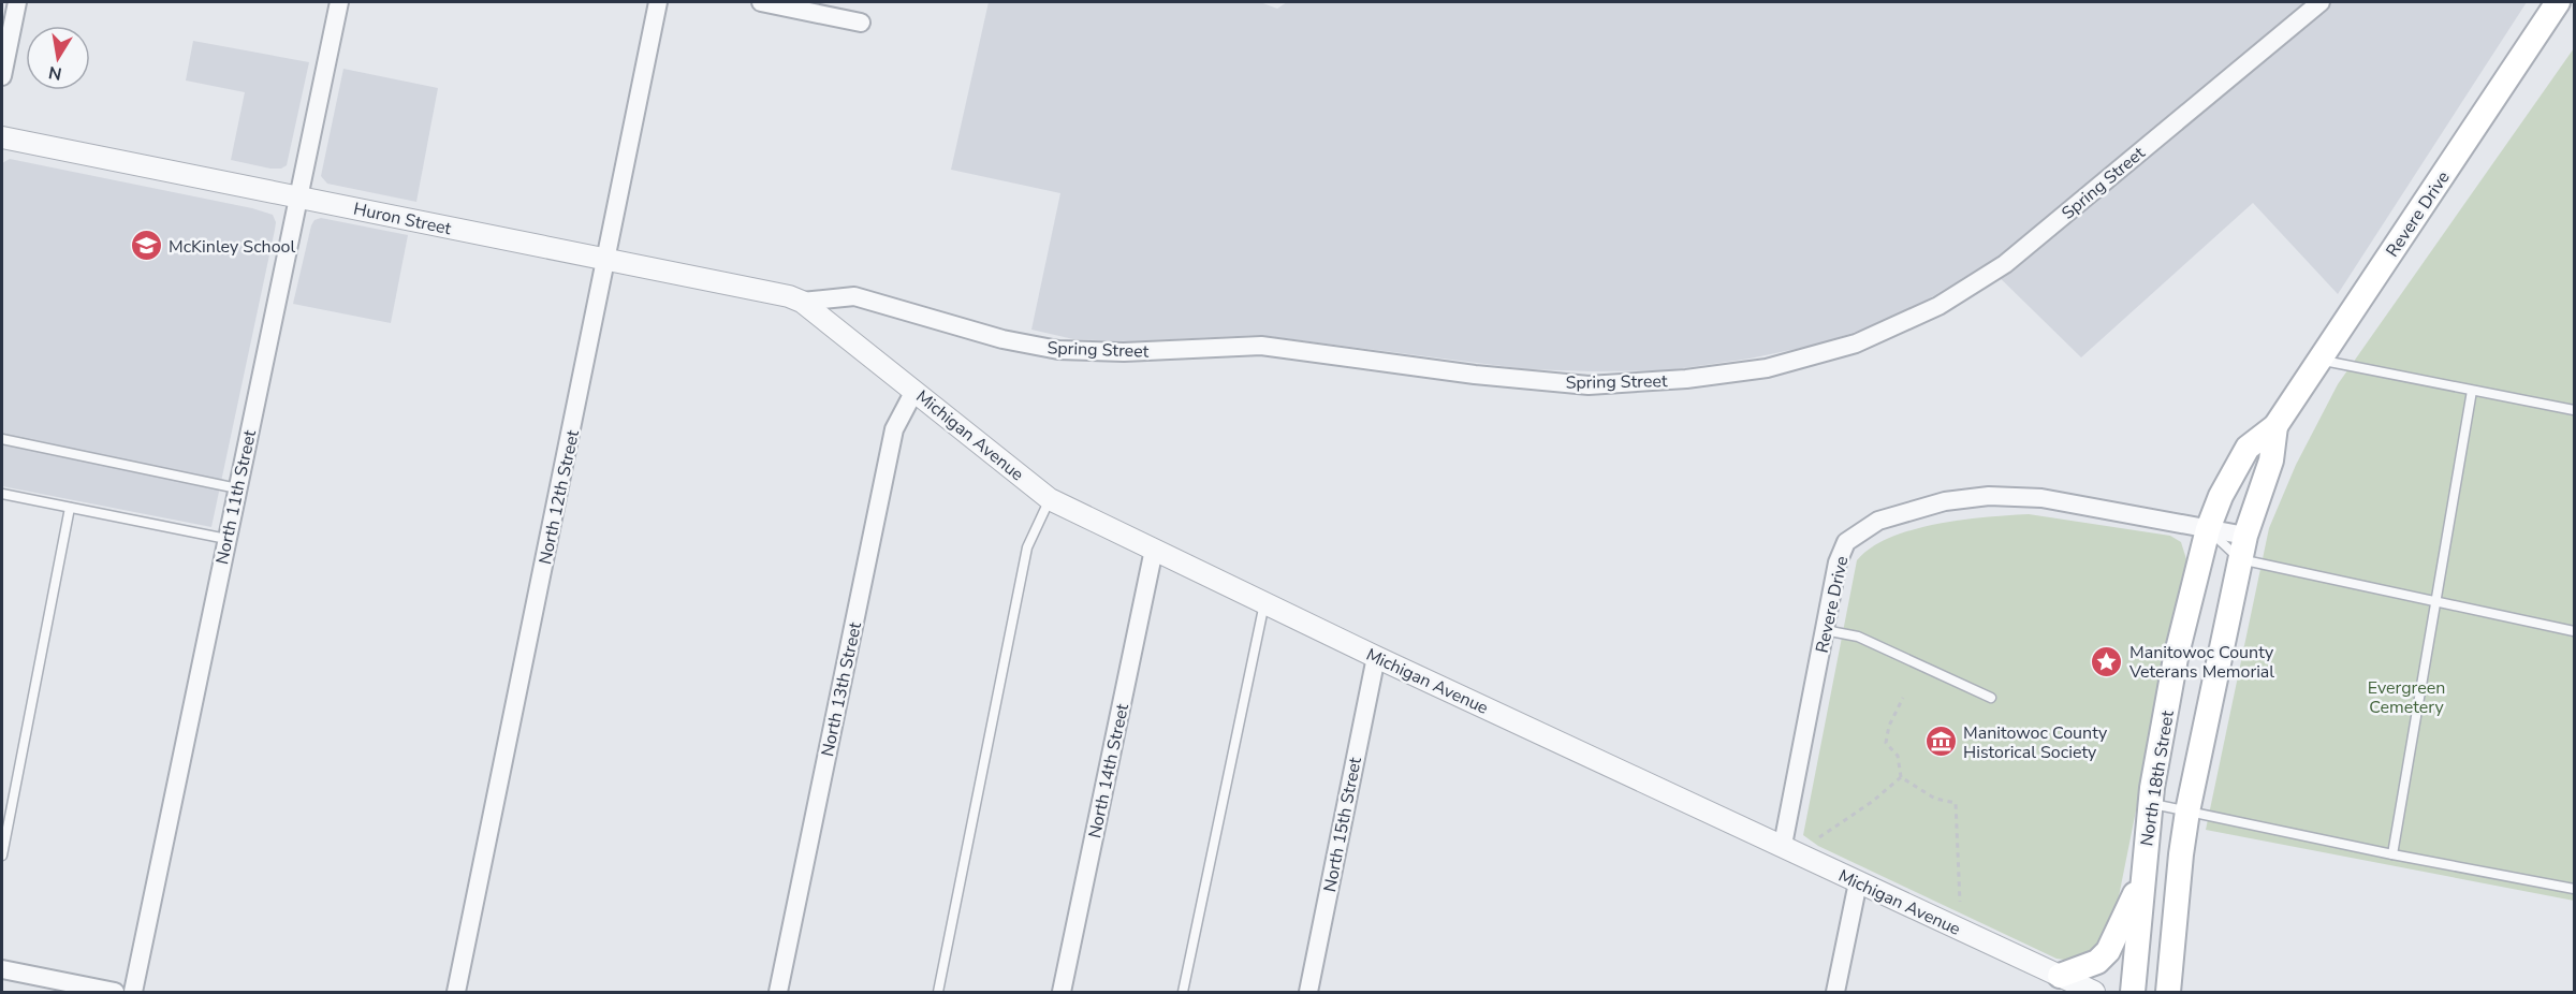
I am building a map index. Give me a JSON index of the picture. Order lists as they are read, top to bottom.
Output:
{
  "streets": {
    "main road": ["Revere Drive", "North 18th Street"],
    "street": [
      "Spring Street",
      "Huron Street",
      "Michigan Avenue",
      "North 11th Street",
      "North 12th Street",
      "North 13th Street",
      "North 14th Street",
      "North 15th Street"
    ]
  },
  "crossings": [
    ["Spring Street", "Huron Street"],
    ["Spring Street", "Michigan Avenue"],
    ["Revere Drive", "Michigan Avenue"],
    ["Revere Drive", "North 18th Street"],
    ["Huron Street", "Michigan Avenue"],
    ["Huron Street", "North 11th Street"],
    ["Huron Street", "North 12th Street"],
    ["Michigan Avenue", "North 13th Street"],
    ["Michigan Avenue", "North 14th Street"],
    ["Michigan Avenue", "North 15th Street"]
  ],
  "parks": ["Evergreen Cemetery"],
  "places": {
    "school or university": ["McKinley School"],
    "place": ["Manitowoc County Veterans Memorial"],
    "museum": ["Manitowoc County Historical Society"]
  },
  "north": "bottom"
}
